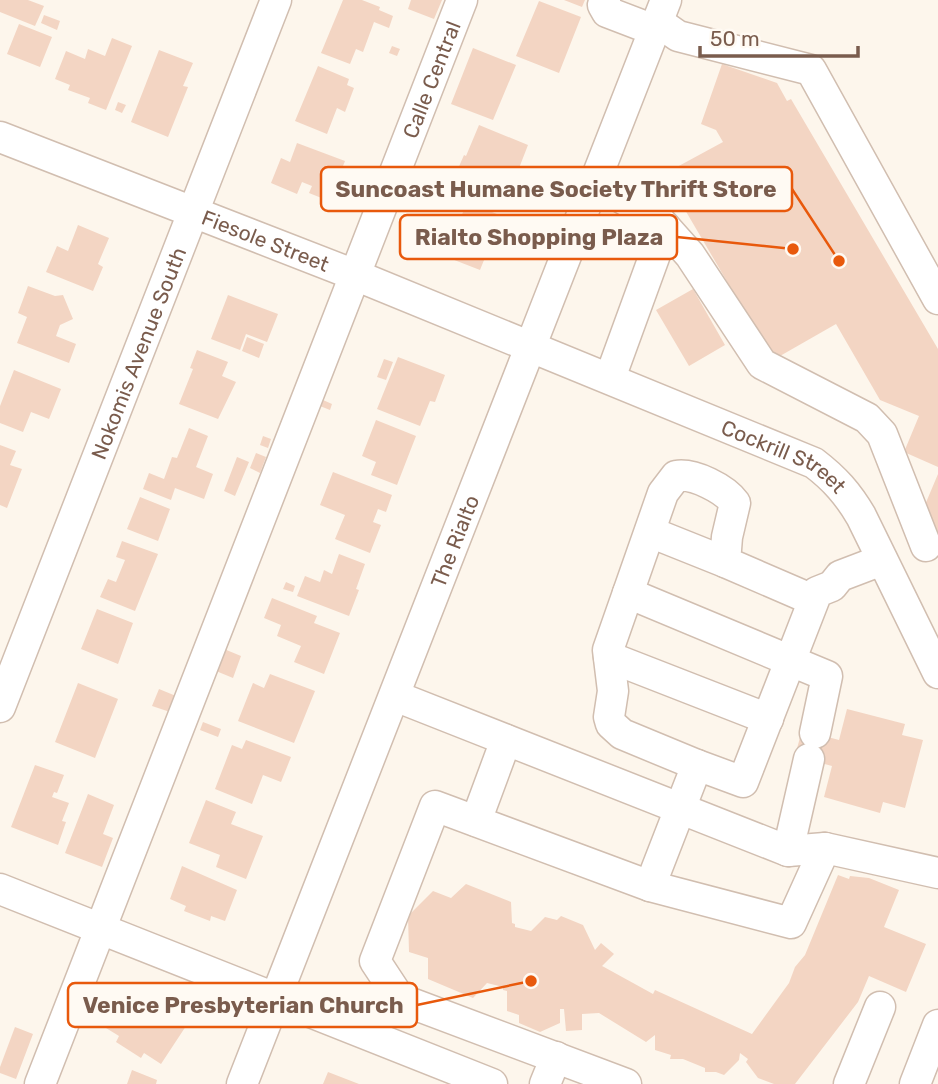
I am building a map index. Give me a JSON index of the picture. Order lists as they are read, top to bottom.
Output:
{
  "streets": {
    "street": [
      "Calle Central",
      "Fiesole Street",
      "Nokomis Avenue South",
      "Cockrill Street",
      "The Rialto"
    ]
  },
  "crossings": [
    ["Calle Central", "Fiesole Street"],
    ["Fiesole Street", "Nokomis Avenue South"],
    ["Fiesole Street", "Cockrill Street"],
    ["Fiesole Street", "The Rialto"],
    ["Cockrill Street", "The Rialto"]
  ],
  "places": ["Rialto Shopping Plaza", "Suncoast Humane Society Thrift Store", "Venice Presbyterian Church"],
  "scale_bar": "50 m"
}
